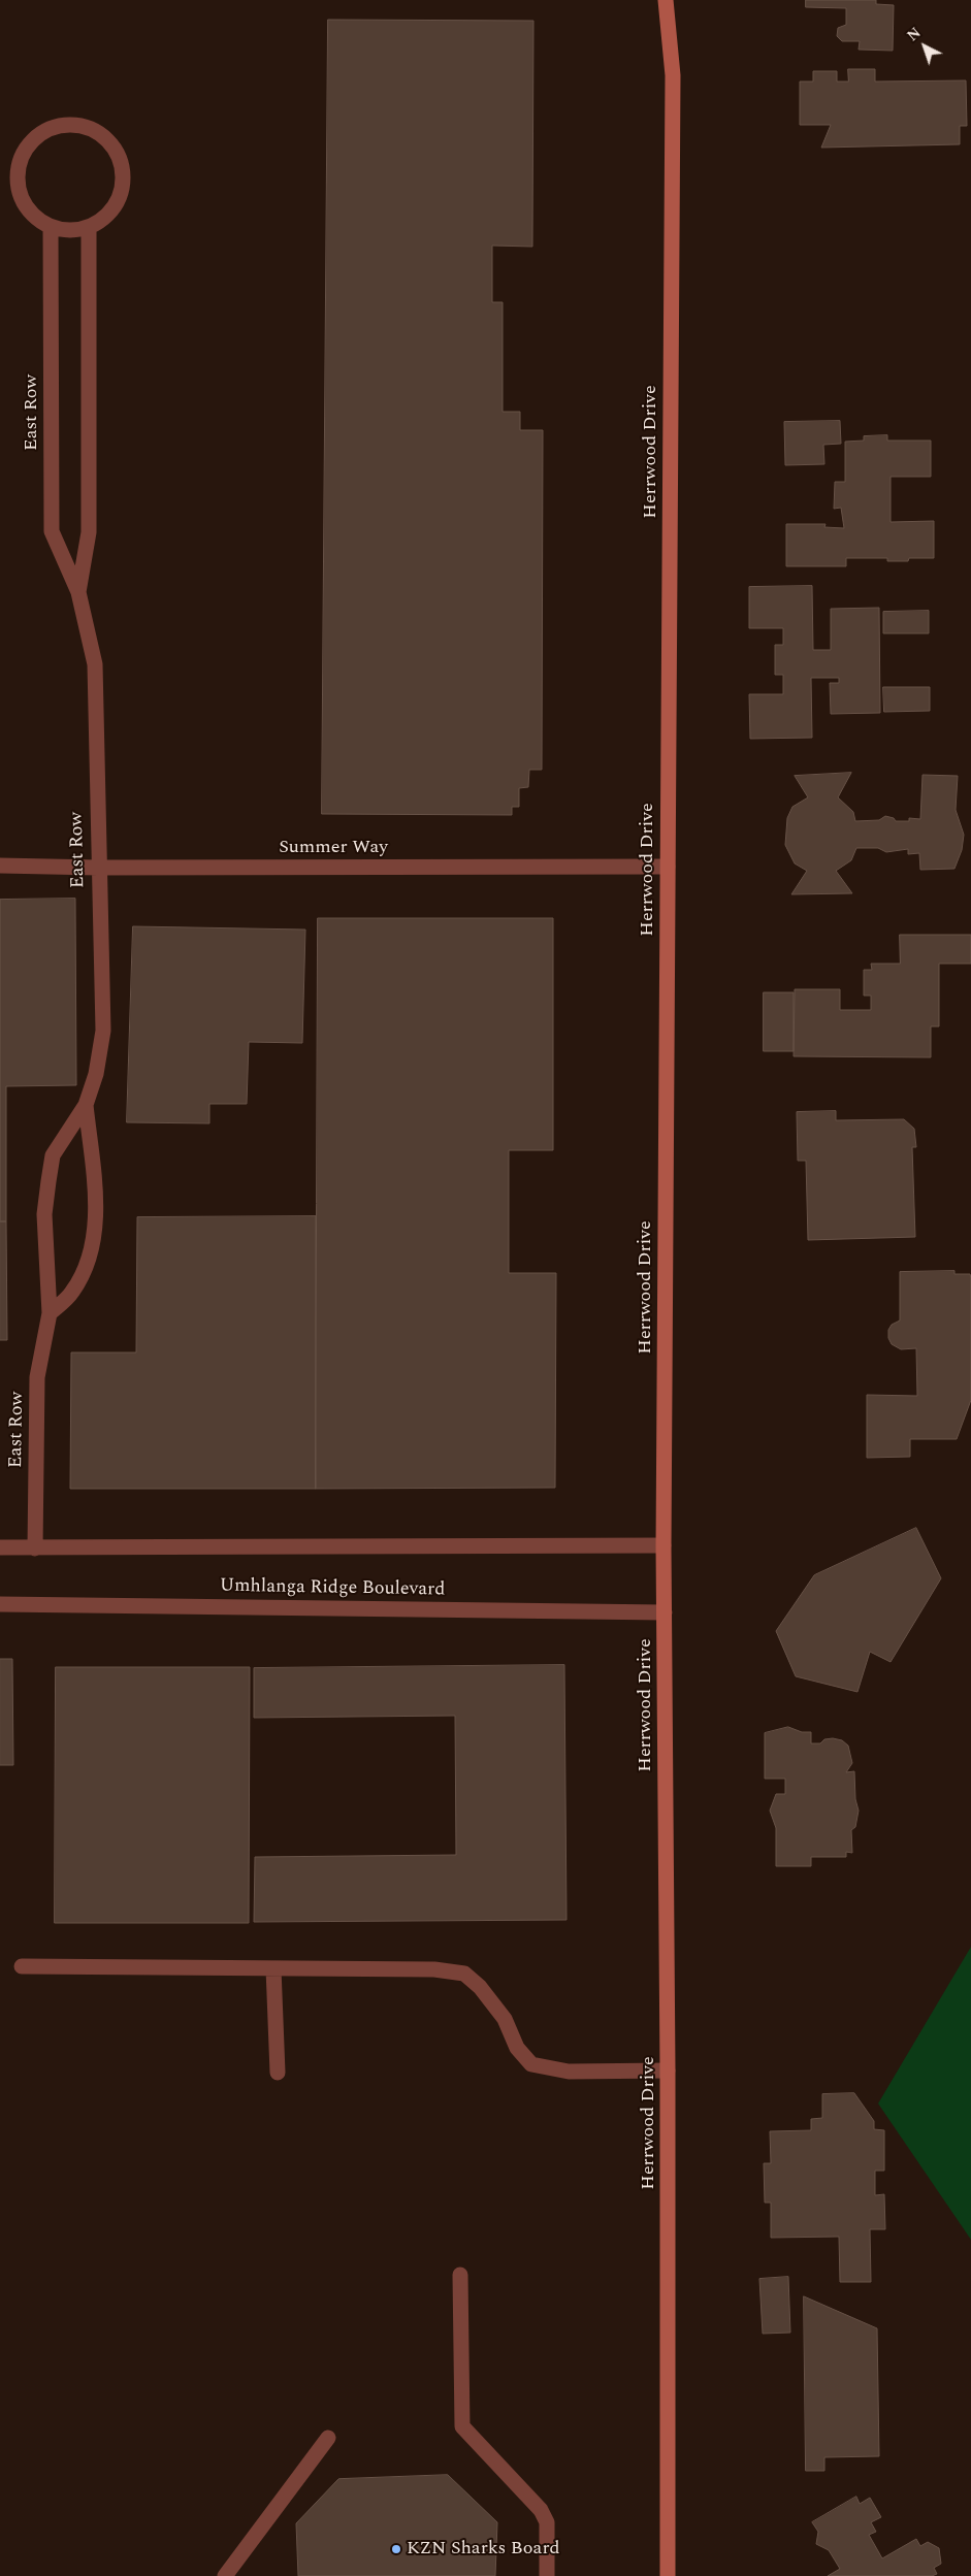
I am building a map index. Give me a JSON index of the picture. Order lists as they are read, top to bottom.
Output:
{
  "streets": {
    "street": [
      "East Row",
      "Herrwood Drive",
      "Summer Way",
      "Umhlanga Ridge Boulevard"
    ]
  },
  "crossings": [
    ["East Row", "Summer Way"],
    ["Herrwood Drive", "Summer Way"],
    ["Herrwood Drive", "Umhlanga Ridge Boulevard"]
  ],
  "places": ["KZN Sharks Board"],
  "north": "top left"
}
